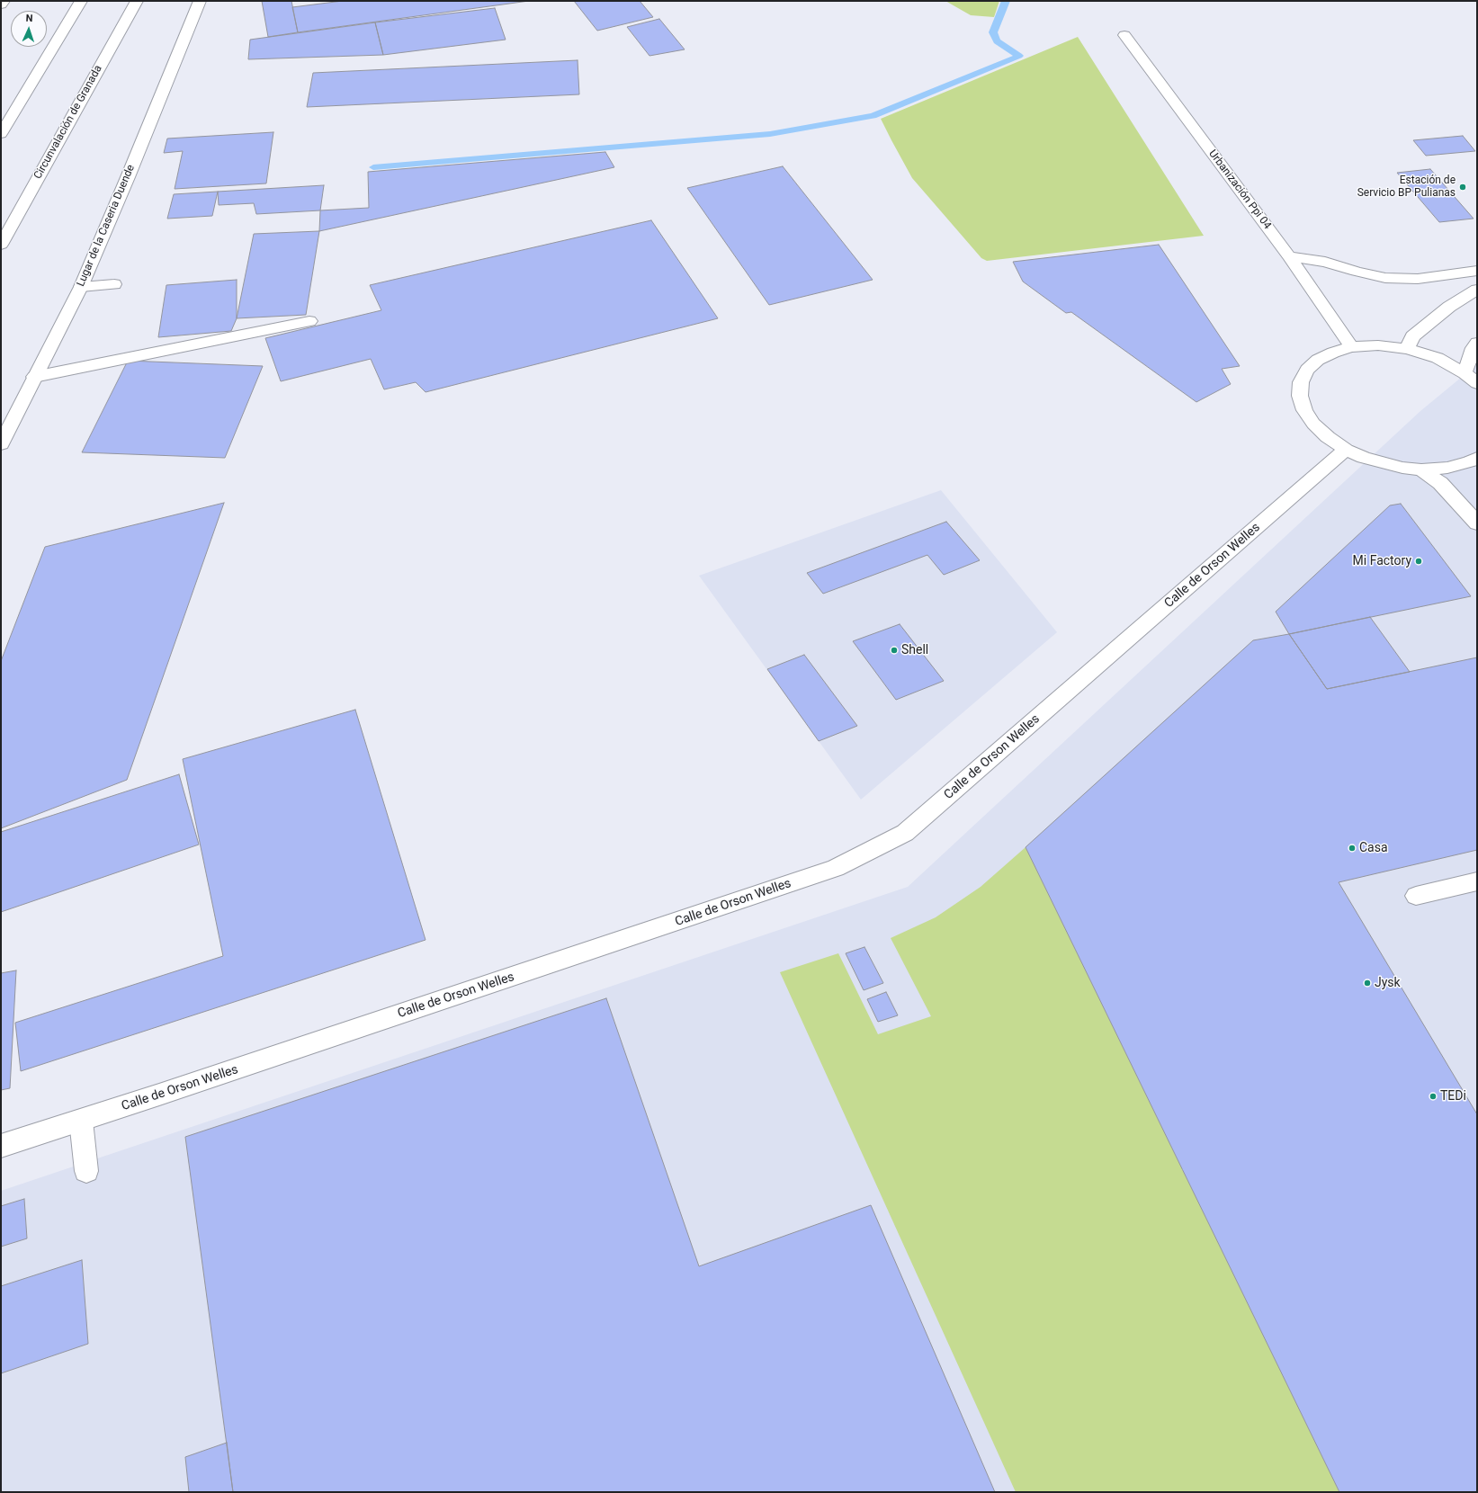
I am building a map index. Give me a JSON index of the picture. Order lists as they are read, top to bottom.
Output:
{
  "streets": {
    "main road": [
      "Circunvalación de Granada",
      "Urbanización Ppi 04",
      "Lugar de la Caseria Duende",
      "Calle de Orson Welles"
    ]
  },
  "places": [
    "Estación de Servicio BP Pulianas",
    "Mi Factory",
    "Shell",
    "Casa",
    "Jysk",
    "TEDi"
  ],
  "north": "top"
}
